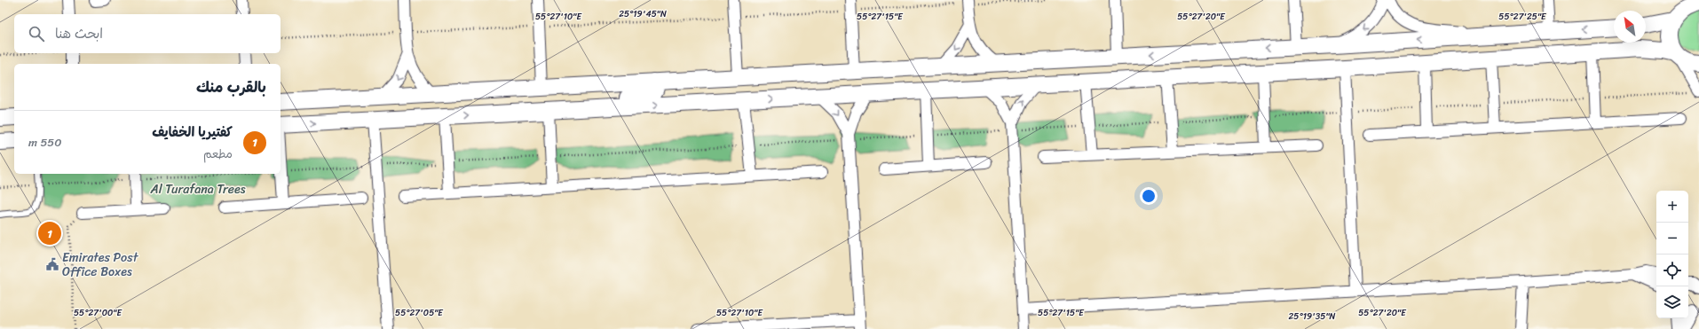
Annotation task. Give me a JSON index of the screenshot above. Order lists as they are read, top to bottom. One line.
{"parks":["Al Turafana Trees"],"places":{"public building":["Emirates Post Office Boxes"]},"north":"top left","page":{"search":"ابحث هنا","heading":"بالقرب منك","list":[{"mark":"1","name":"كفتيريا الخفايف","note":"مطعم","value":"550 m"}],"map_buttons":["+","−"],"pins":"1"},"coordinates":["25°19'45\"N","55°27'10\"E","55°27'15\"E","55°27'25\"E","55°27'20\"E","55°27'00\"E","55°27'05\"E","25°19'35\"N"]}
